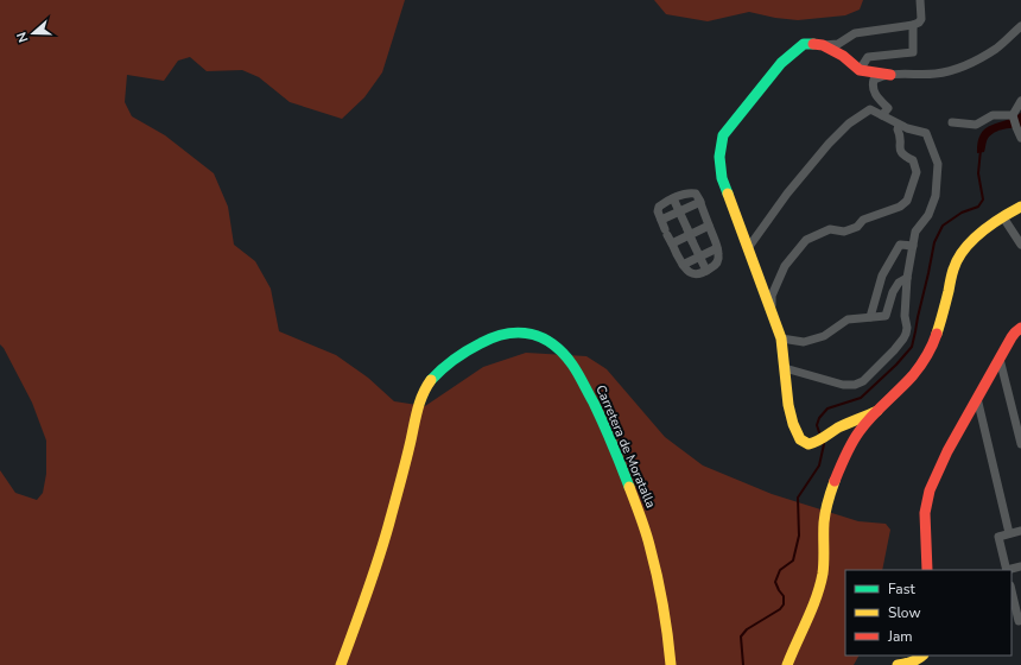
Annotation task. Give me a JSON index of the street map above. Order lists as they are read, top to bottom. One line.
{"streets":{"main road":["Carretera de Moratalla"]},"legend":["Fast","Slow","Jam"],"north":"left"}
